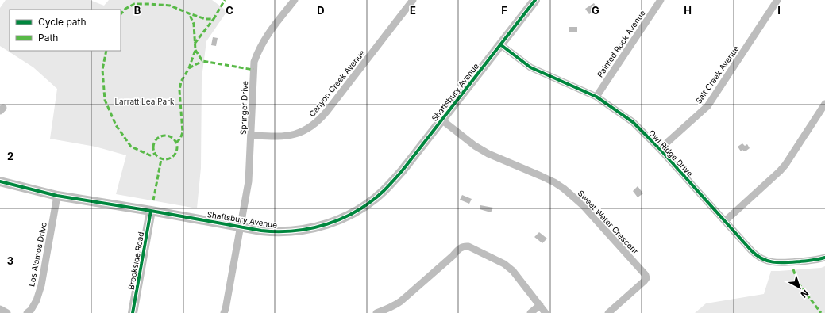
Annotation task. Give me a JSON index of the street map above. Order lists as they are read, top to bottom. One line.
{"streets":{"street":["Painted Rock Avenue","Salt Creek Avenue","Canyon Creek Avenue","Shaftsbury Avenue","Springer Drive","Owl Ridge Drive","Sweet Water Crescent","Los Alamos Drive","Brookside Road"]},"crossings":[["Painted Rock Avenue","Owl Ridge Drive"],["Salt Creek Avenue","Owl Ridge Drive"],["Canyon Creek Avenue","Springer Drive"],["Shaftsbury Avenue","Springer Drive"],["Shaftsbury Avenue","Owl Ridge Drive"],["Shaftsbury Avenue","Sweet Water Crescent"],["Shaftsbury Avenue","Los Alamos Drive"],["Shaftsbury Avenue","Brookside Road"]],"parks":["Larratt Lea Park"],"legend":["Cycle path","Path"],"north":"bottom right","grid":{"columns":["B","C","D","E","F","G","H","I"],"rows":["2","3"]}}
